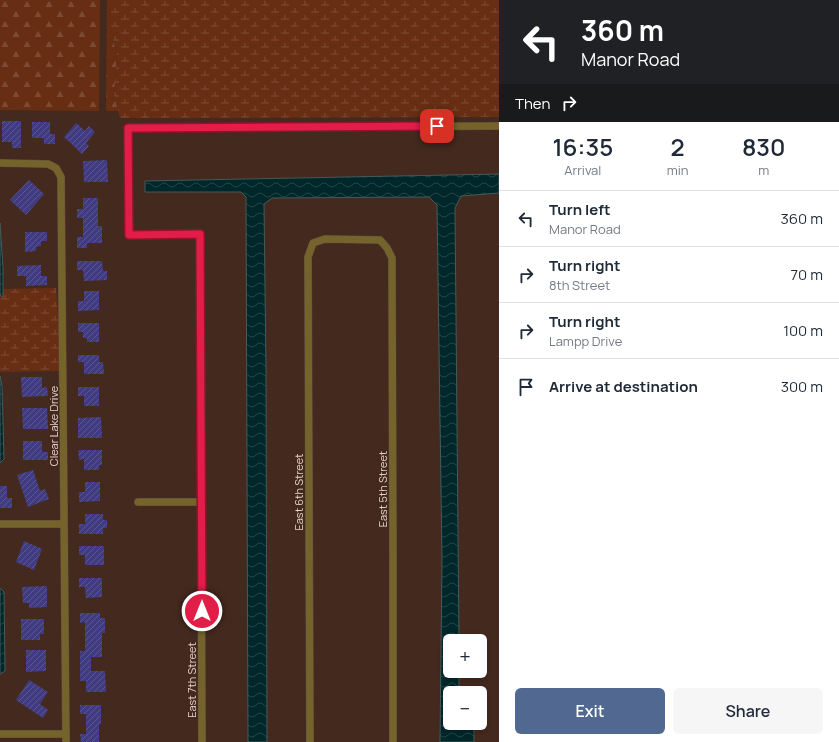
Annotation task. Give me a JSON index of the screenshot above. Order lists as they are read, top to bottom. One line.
{"streets":{"street":["Clear Lake Drive","East 5th Street","East 6th Street","East 7th Street"]},"crossings":[["East 5th Street","East 6th Street"]],"page":{"turn":["360 m","Manor Road"],"then":"Then","eta":["16:35","Arrival","2","min","830","m"],"list":[{"name":"Turn left","note":"Manor Road","value":"360 m"},{"name":"Turn right","note":"8th Street","value":"70 m"},{"name":"Turn right","note":"Lampp Drive","value":"100 m"},{"name":"Arrive at destination","value":"300 m"}],"map_buttons":["+","−"],"buttons":["Exit","Share"]}}
